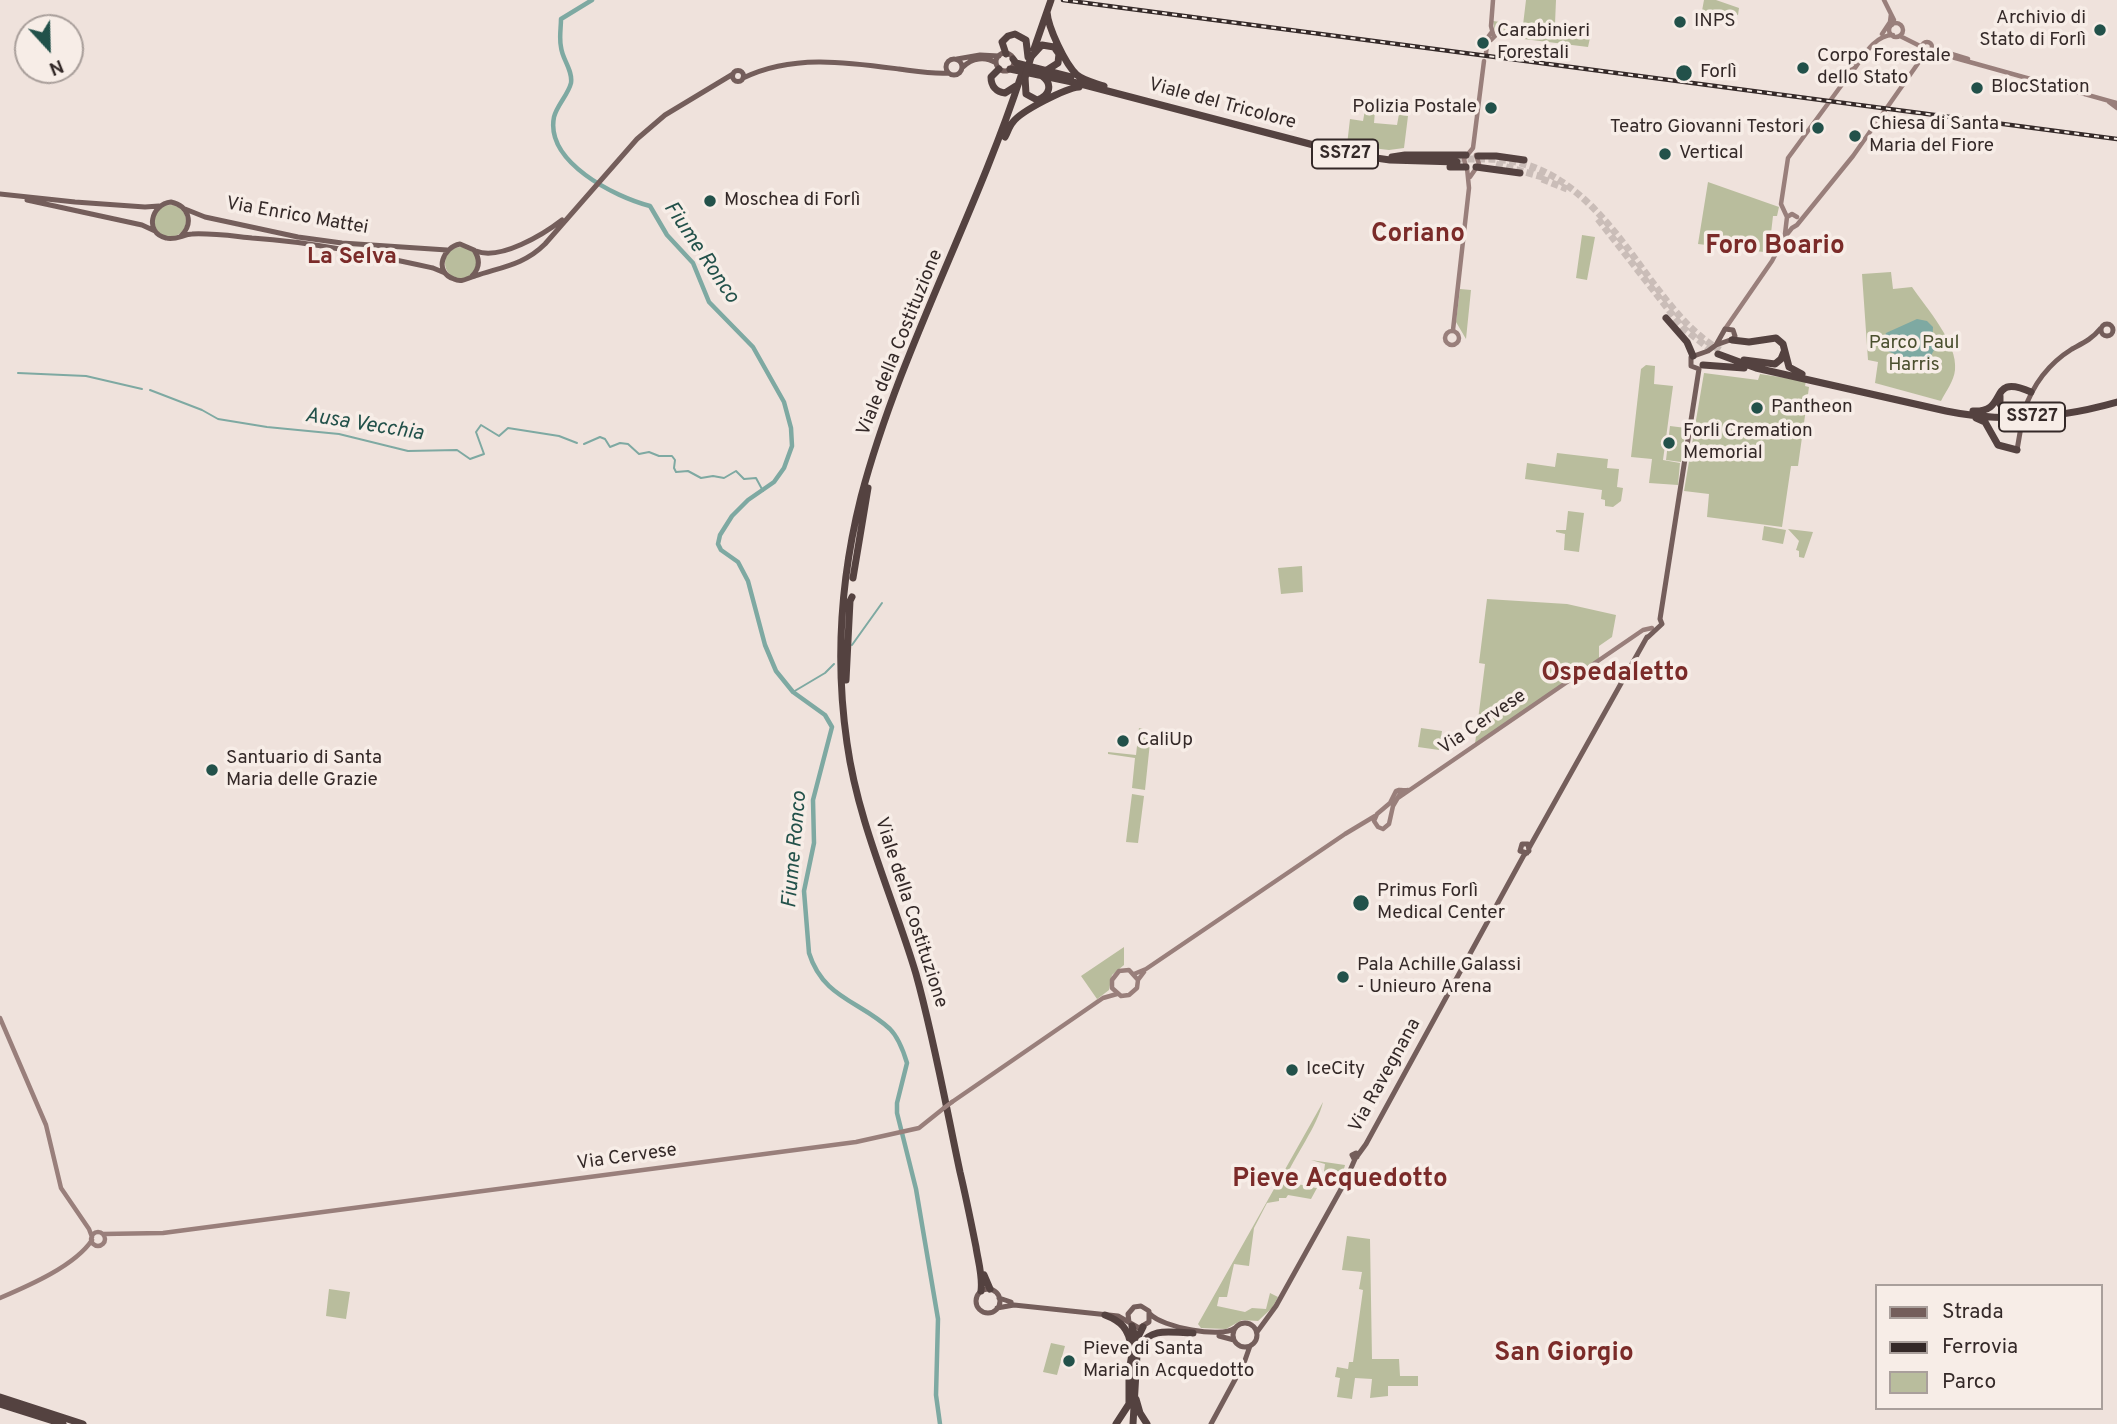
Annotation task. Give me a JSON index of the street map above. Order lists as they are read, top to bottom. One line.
{"streets":{"highway":["Viale del Tricolore","SS727","Viale della Costituzione"],"main road":["Via Enrico Mattei","Via Cervese","Via Ravegnana"]},"crossings":[["SS727","Via Ravegnana"],["Via Cervese","Via Ravegnana"]],"districts":["Coriano","Foro Boario","La Selva","Ospedaletto","Pieve Acquedotto","San Giorgio"],"water":["Fiume Ronco","Ausa Vecchia"],"parks":["Parco Paul Harris"],"places":["INPS","Archivio di Stato di Forlì","Carabinieri Forestali","Corpo Forestale dello Stato","Forlì","BlocStation","Polizia Postale","Teatro Giovanni Testori","Chiesa di Santa Maria del Fiore","Vertical","Moschea di Forlì","Pantheon","Forli Cremation Memorial","CaliUp","Santuario di Santa Maria delle Grazie","Primus Forlì Medical Center","Pala Achille Galassi - Unieuro Arena","IceCity","Pieve di Santa Maria in Acquedotto"],"legend":["Strada","Ferrovia","Parco"],"north":"bottom"}
